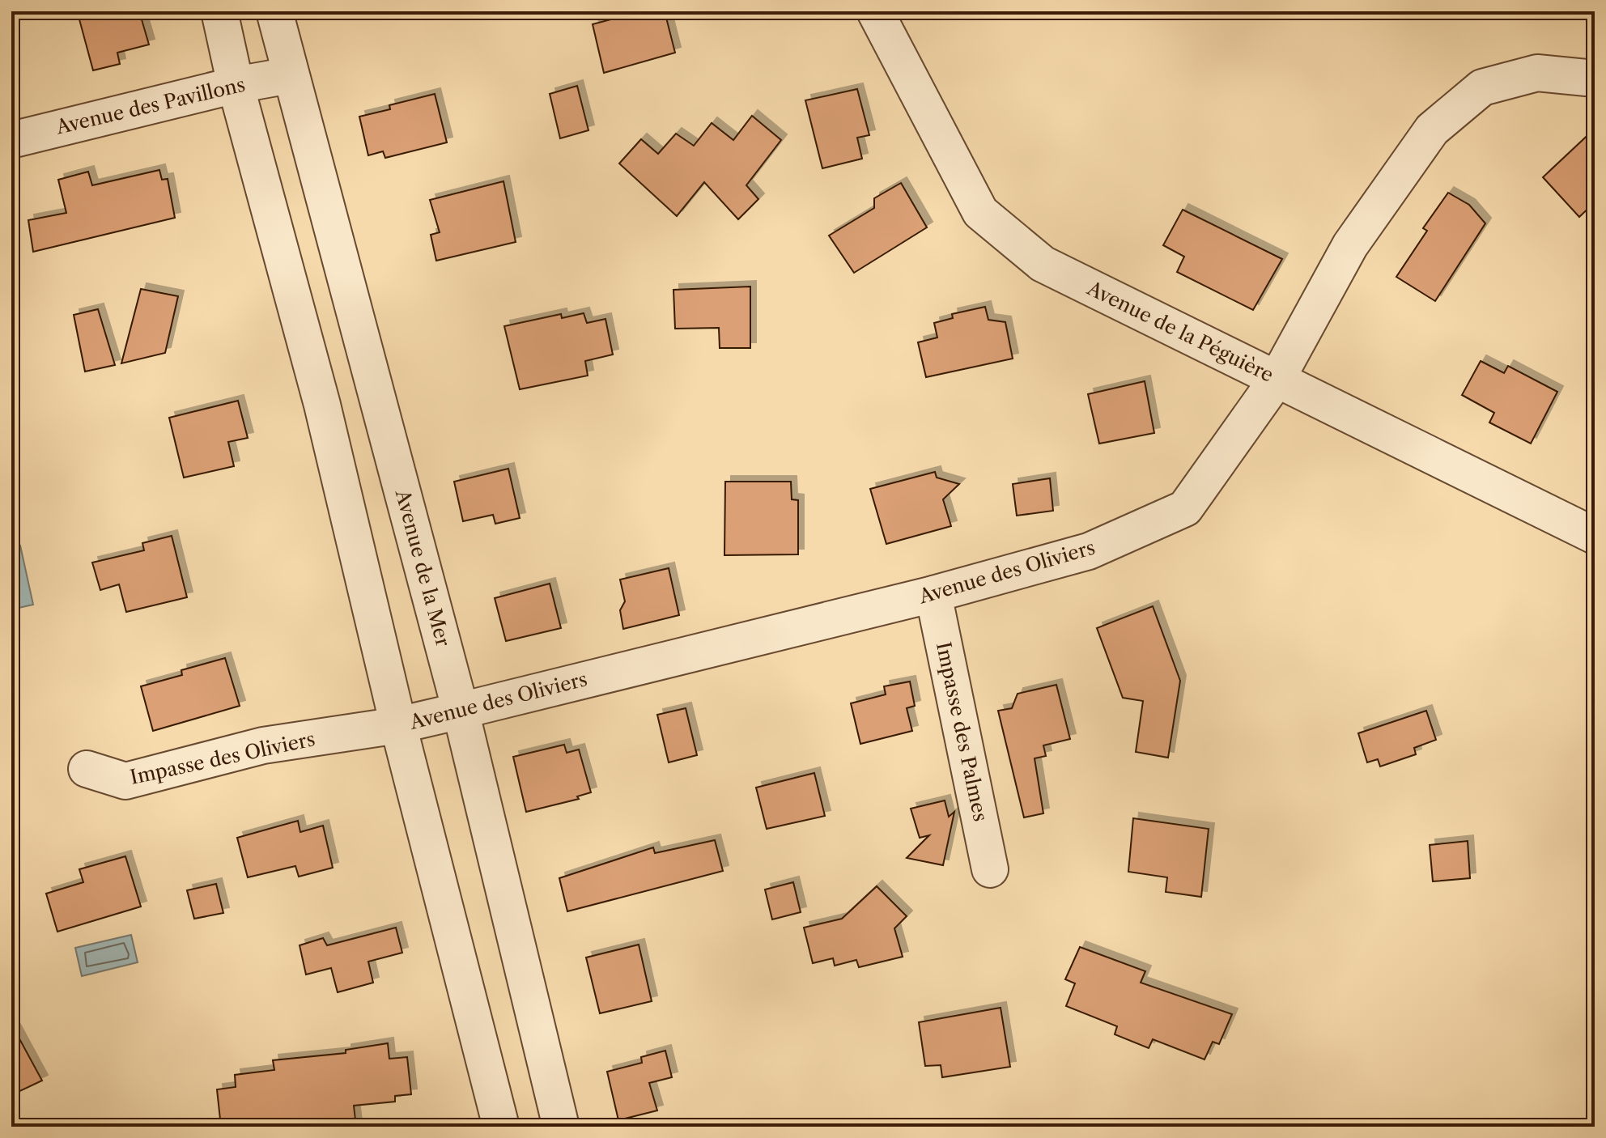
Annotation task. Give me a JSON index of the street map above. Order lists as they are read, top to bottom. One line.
{"streets":{"street":["Avenue des Pavillons","Avenue de la Péguière","Avenue de la Mer","Avenue des Oliviers","Impasse des Palmes","Impasse des Oliviers"]},"crossings":[["Avenue des Pavillons","Avenue de la Mer"],["Avenue de la Péguière","Avenue des Oliviers"],["Avenue de la Mer","Avenue des Oliviers"],["Avenue des Oliviers","Impasse des Palmes"],["Avenue des Oliviers","Impasse des Oliviers"]]}
